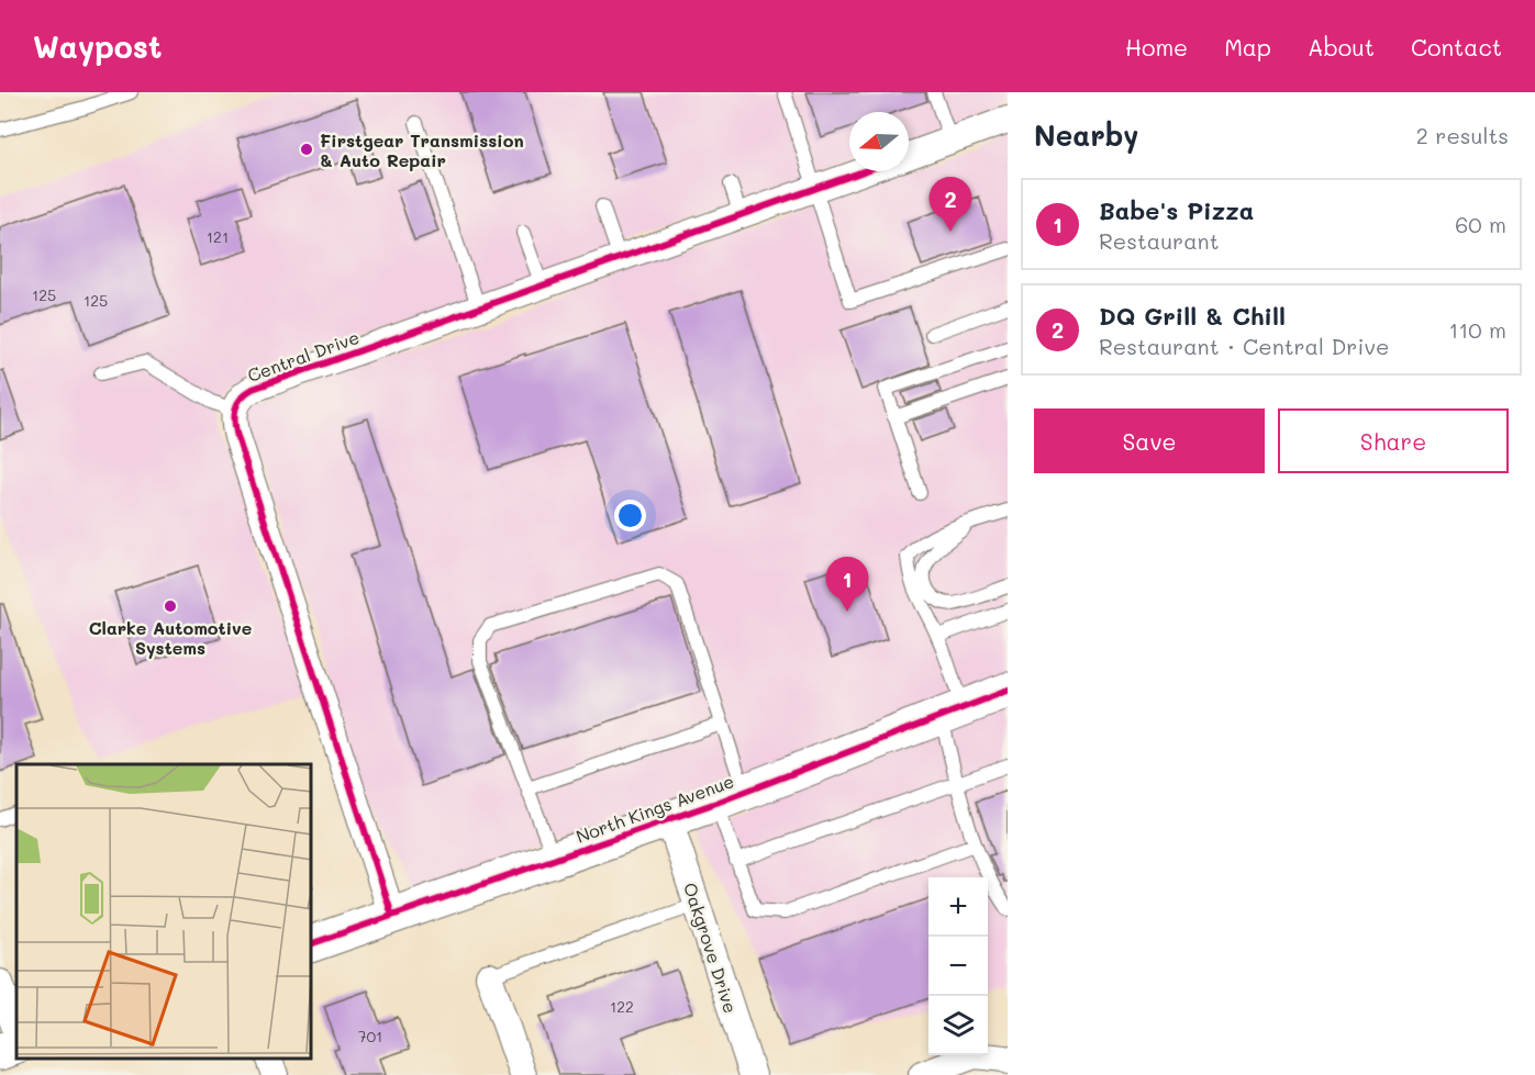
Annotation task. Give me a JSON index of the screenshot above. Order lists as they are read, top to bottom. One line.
{"streets":{"street":["Central Drive","North Kings Avenue","Oakgrove Drive"]},"crossings":[["North Kings Avenue","Oakgrove Drive"]],"places":["Firstgear Transmission & Auto Repair","Clarke Automotive Systems"],"house_numbers":["121","125","125","122","701"],"north":"left","page":{"header":"Waypost","nav":["Home","Map","About","Contact"],"heading":["Nearby","2 results"],"pins":["2","1"],"list":[{"mark":"1","name":"Babe's Pizza","note":"Restaurant","value":"60 m"},{"mark":"2","name":"DQ Grill & Chill","note":"Restaurant · Central Drive","value":"110 m"}],"buttons":["Save","Share"],"map_buttons":["+","−"]}}
